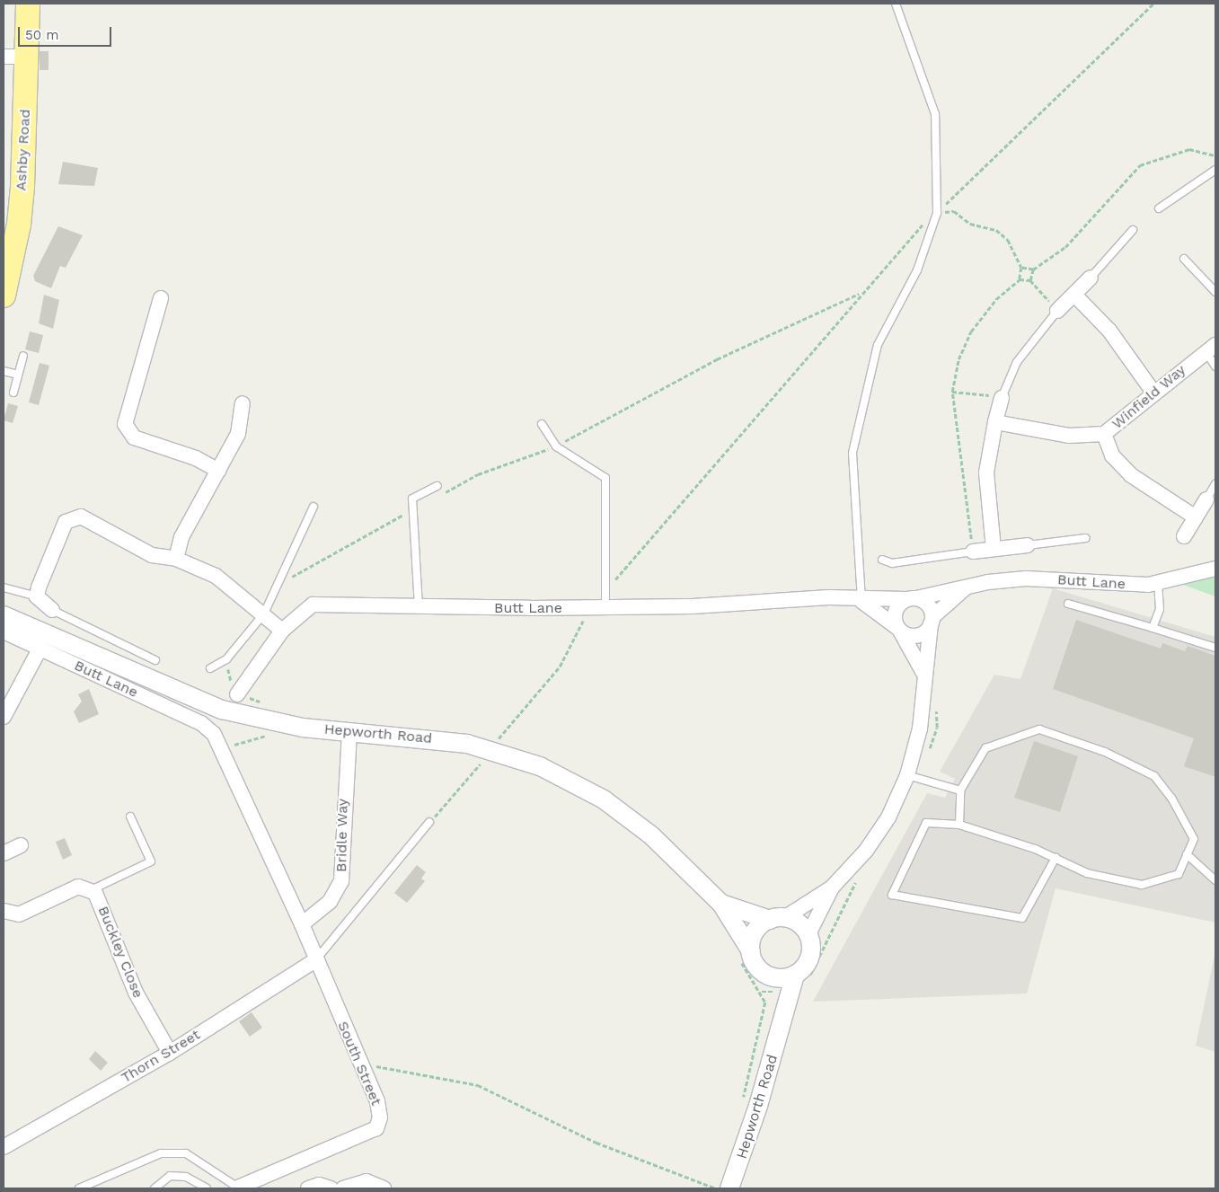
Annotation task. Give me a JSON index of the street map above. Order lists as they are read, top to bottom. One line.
{"streets":{"highway":["Ashby Road"],"street":["Winfield Way","Butt Lane","Hepworth Road","Bridle Way","Buckley Close","Thorn Street","South Street"]},"crossings":[["Butt Lane","South Street"],["Hepworth Road","Bridle Way"],["Bridle Way","South Street"],["Buckley Close","Thorn Street"],["Thorn Street","South Street"]],"scale_bar":"50 m"}
